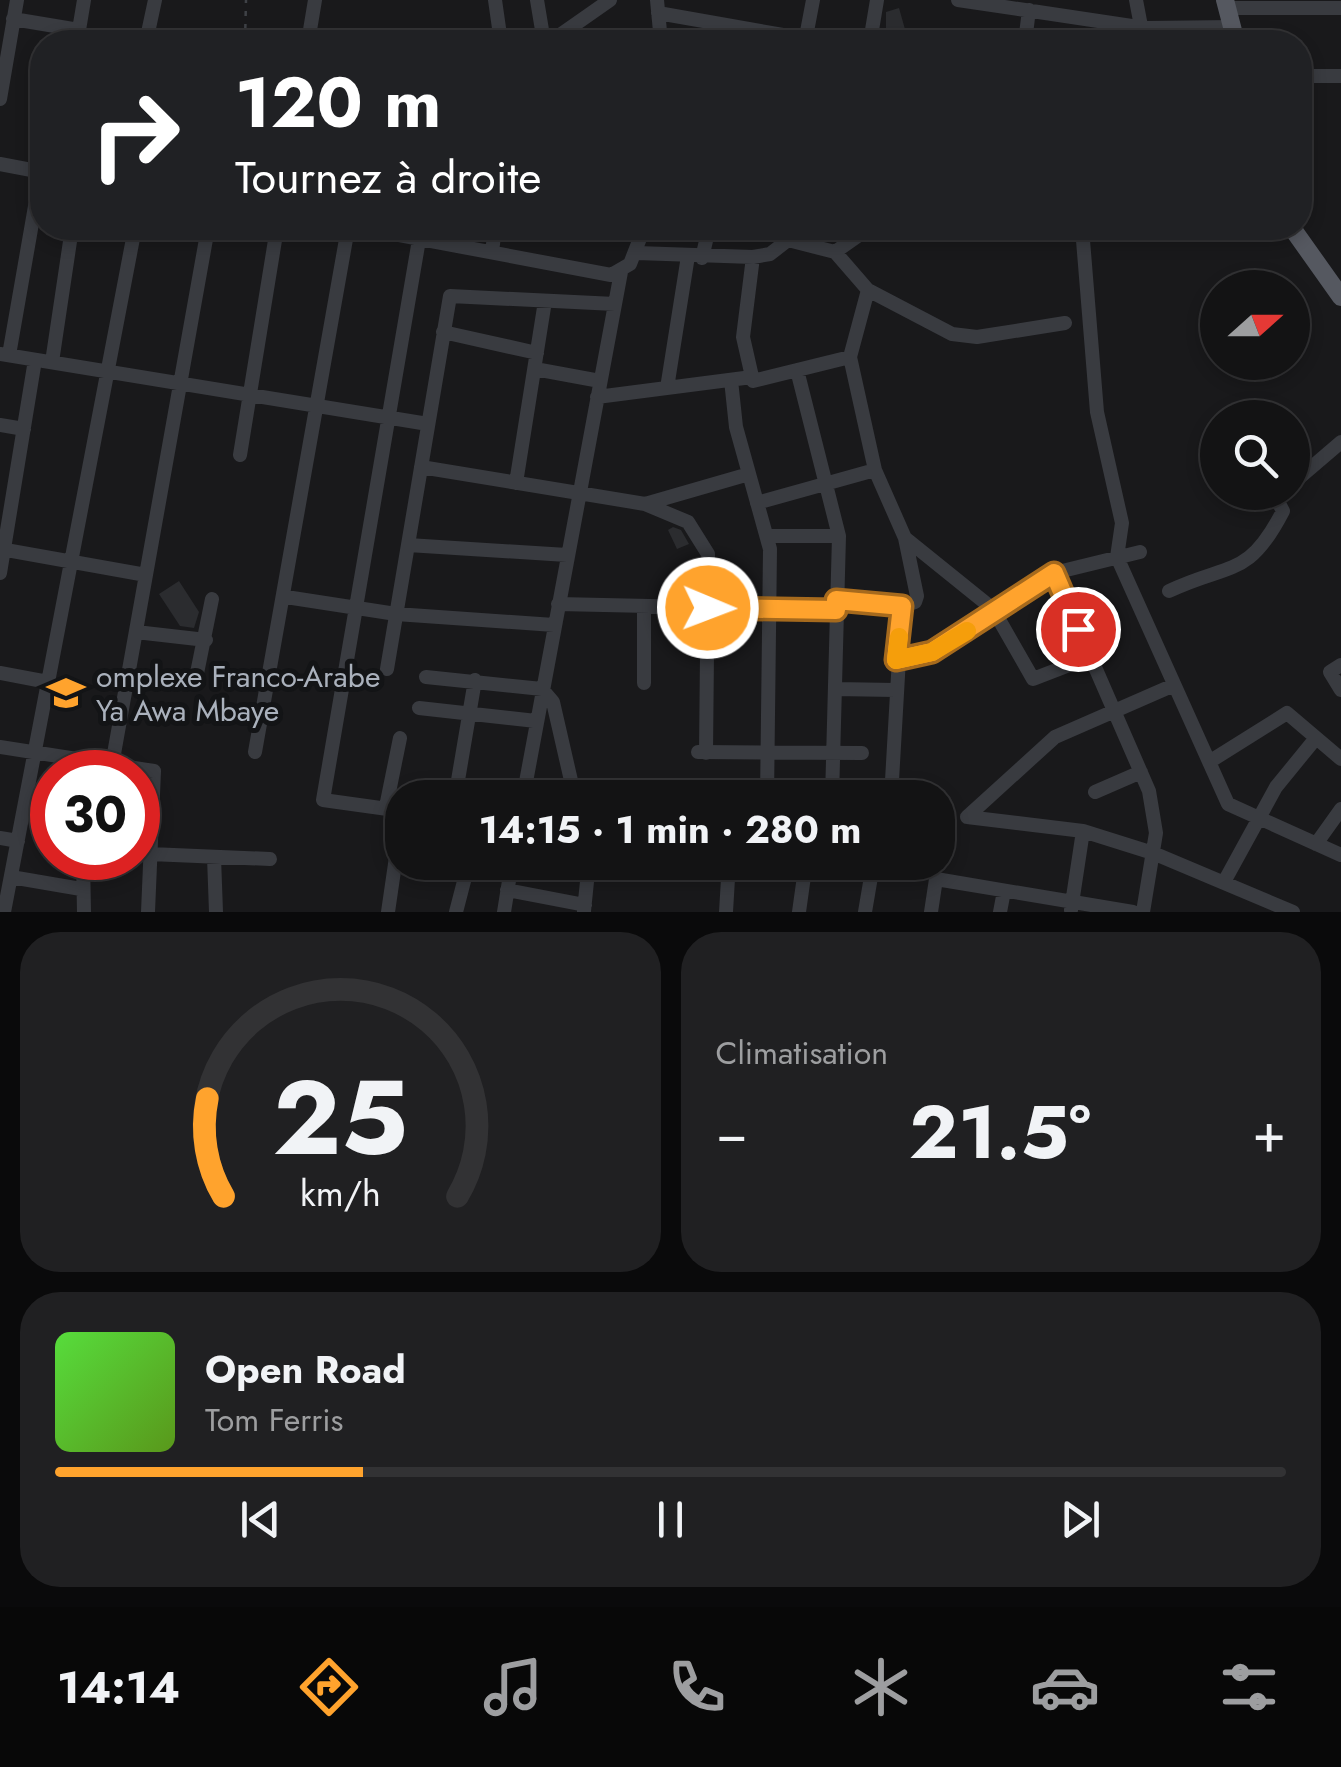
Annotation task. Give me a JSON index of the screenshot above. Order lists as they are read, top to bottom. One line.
{"places":{"school or university":["omplexe Franco-Arabe Ya Awa Mbaye"]},"north":"right","page":{"turn":["120 m","Tournez à droite"],"limit":"30","trip":"14:15 · 1 min · 280 m","tile":"Climatisation","heat":["−","21.5°","+"],"song":["Open Road","Tom Ferris"],"tabs":"14:14","gauge":["25","km/h"]}}
